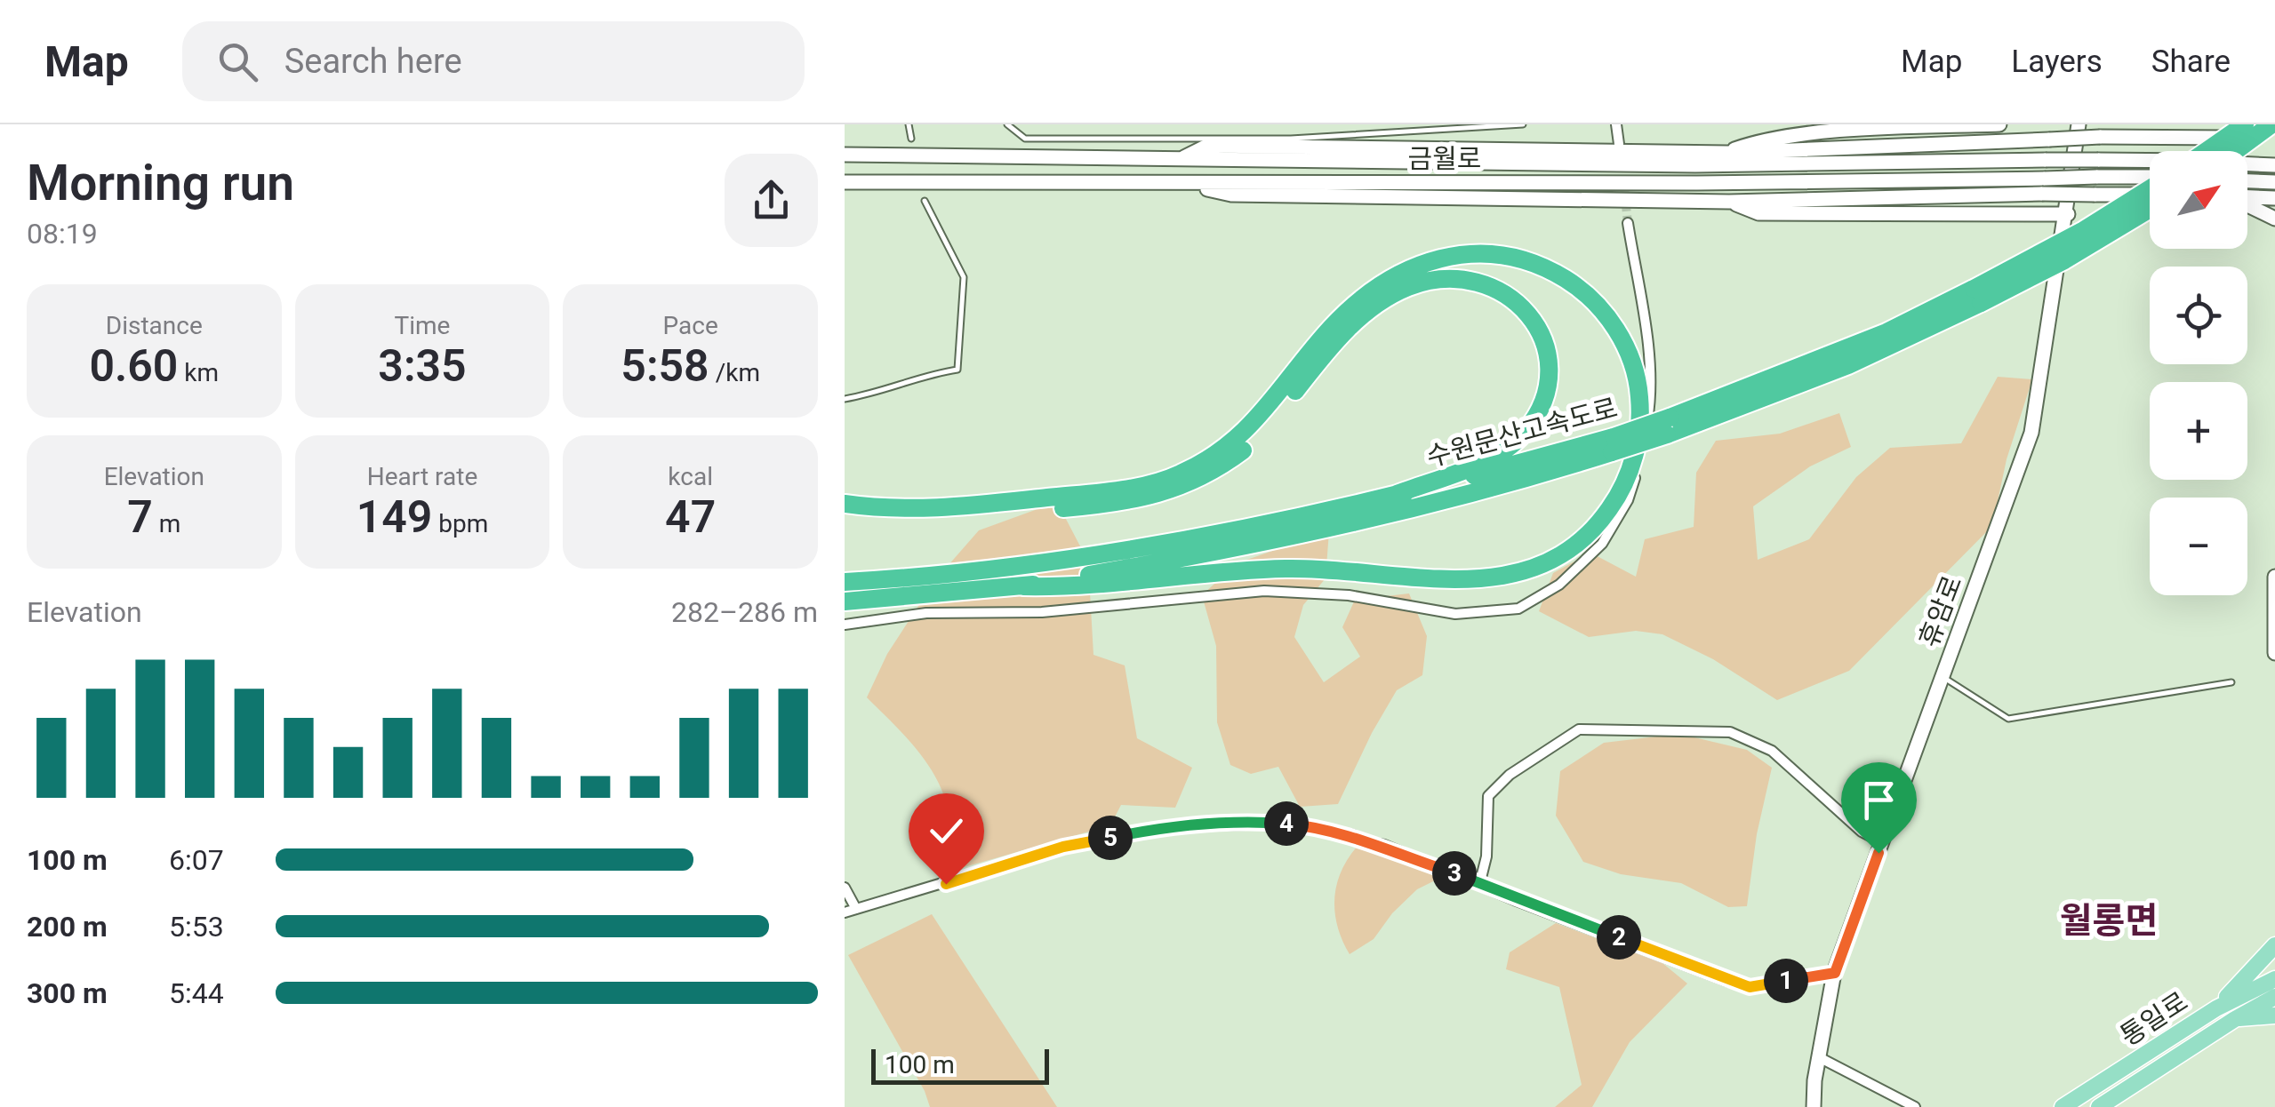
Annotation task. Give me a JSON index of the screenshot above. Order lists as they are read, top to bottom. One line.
{"streets":{"highway":["수원문산고속도로"],"main road":["금월로","휴암로","통일로"]},"districts":["월롱면"],"scale_bar":"100 m","north":"top right","page":{"header":"Map","search":"Search here","nav":["Map","Layers","Share"],"heading":["Morning run","08:19"],"map_buttons":["+","−"],"stats":[["Distance","0.60 km"],["Time","3:35"],["Pace","5:58 /km"],["Elevation","7 m"],["Heart rate","149 bpm"],["kcal","47"]],"chart":["Elevation","282–286 m"],"pins":["4","5","3","2","1"],"list":[{"name":"100 m","note":"6:07"},{"name":"200 m","note":"5:53"},{"name":"300 m","note":"5:44"}],"scale":"100 m"}}
